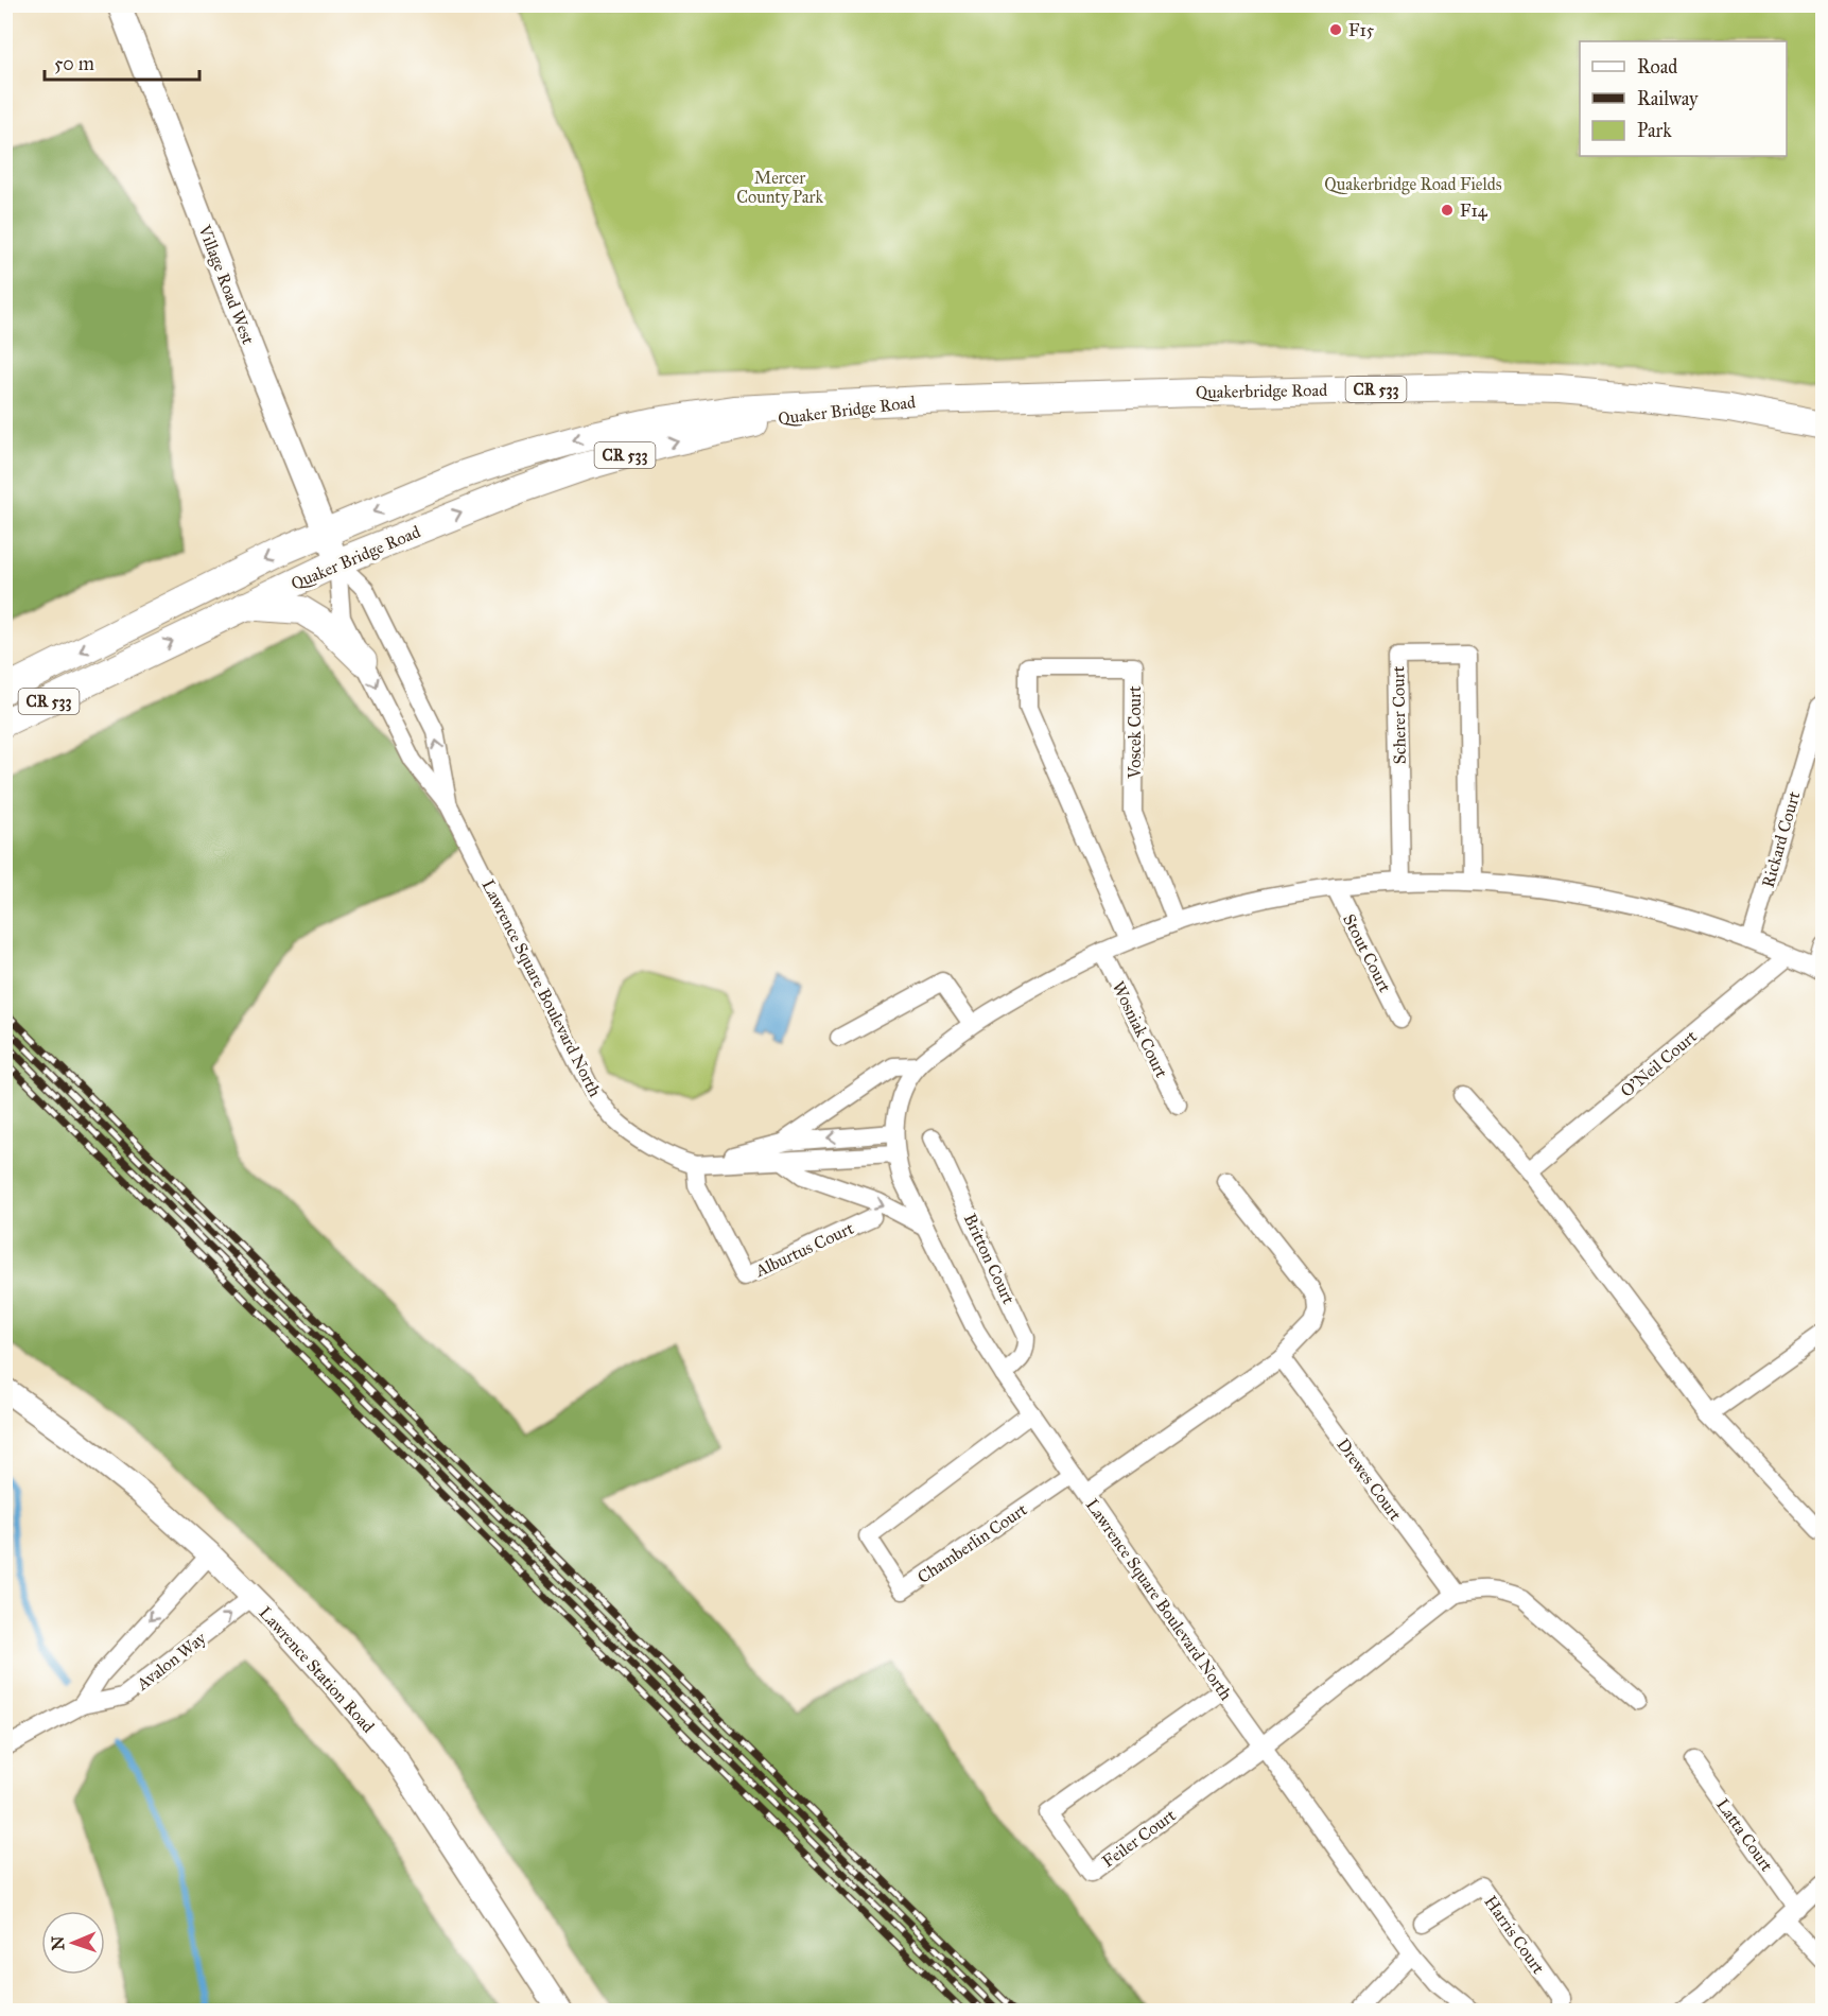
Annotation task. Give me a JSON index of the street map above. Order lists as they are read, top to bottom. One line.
{"streets":{"main road":["Village Road West","CR 533","Quakerbridge Road","Quaker Bridge Road","Lawrence Station Road"],"street":["Scherer Court","Voscek Court","Rickard Court","Stout Court","Lawrence Square Boulevard North","Wosniak Court","O'Neil Court","Alburtus Court","Britton Court","Drewes Court","Chamberlin Court","Avalon Way","Latta Court","Feiler Court","Harris Court"]},"crossings":[["Village Road West","Quaker Bridge Road"],["Village Road West","Lawrence Square Boulevard North"],["Quakerbridge Road","Quaker Bridge Road"],["Quaker Bridge Road","Lawrence Square Boulevard North"],["Scherer Court","Lawrence Square Boulevard North"],["Voscek Court","Lawrence Square Boulevard North"],["Rickard Court","Lawrence Square Boulevard North"],["Stout Court","Lawrence Square Boulevard North"],["Lawrence Square Boulevard North","Wosniak Court"],["Lawrence Square Boulevard North","O'Neil Court"],["Lawrence Square Boulevard North","Alburtus Court"],["Lawrence Square Boulevard North","Britton Court"],["Lawrence Square Boulevard North","Chamberlin Court"],["Lawrence Square Boulevard North","Feiler Court"],["Avalon Way","Lawrence Station Road"]],"parks":["Mercer County Park","Quakerbridge Road Fields"],"places":["F15","F14"],"legend":["Road","Railway","Park"],"scale_bar":"50 m","north":"left"}
